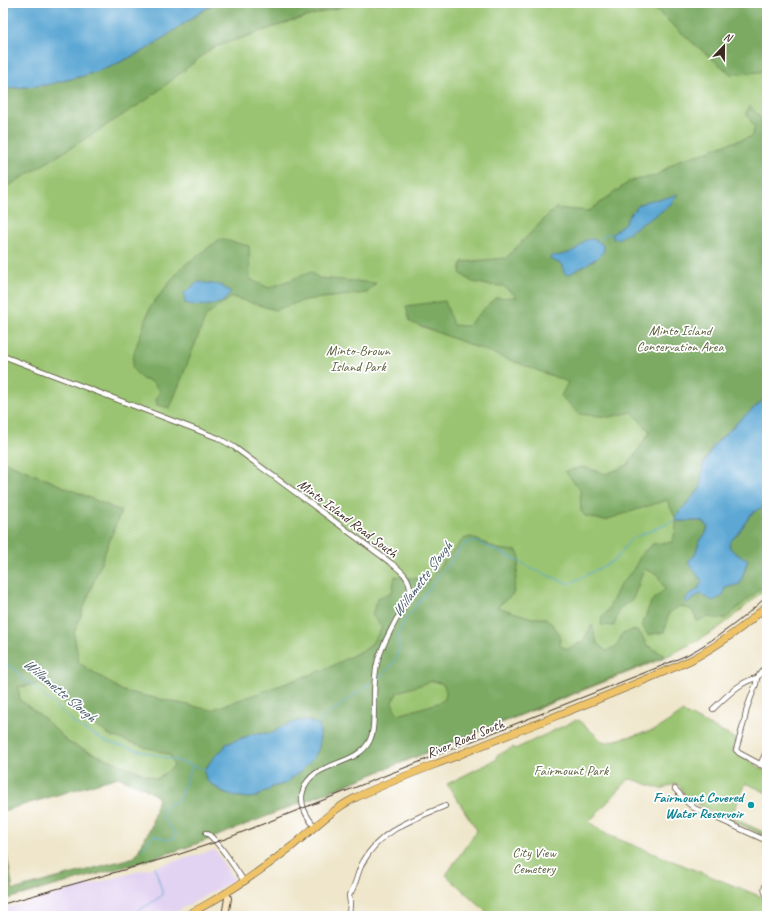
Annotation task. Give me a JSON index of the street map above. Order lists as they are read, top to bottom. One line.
{"streets":{"main road":["River Road South"],"street":["Minto Island Road South"]},"crossings":[["Minto Island Road South","River Road South"]],"water":["Willamette Slough"],"parks":["Minto Island Conservation Area","Minto-Brown Island Park","Fairmount Park","City View Cemetery"],"places":["Fairmount Covered Water Reservoir"],"north":"top"}
